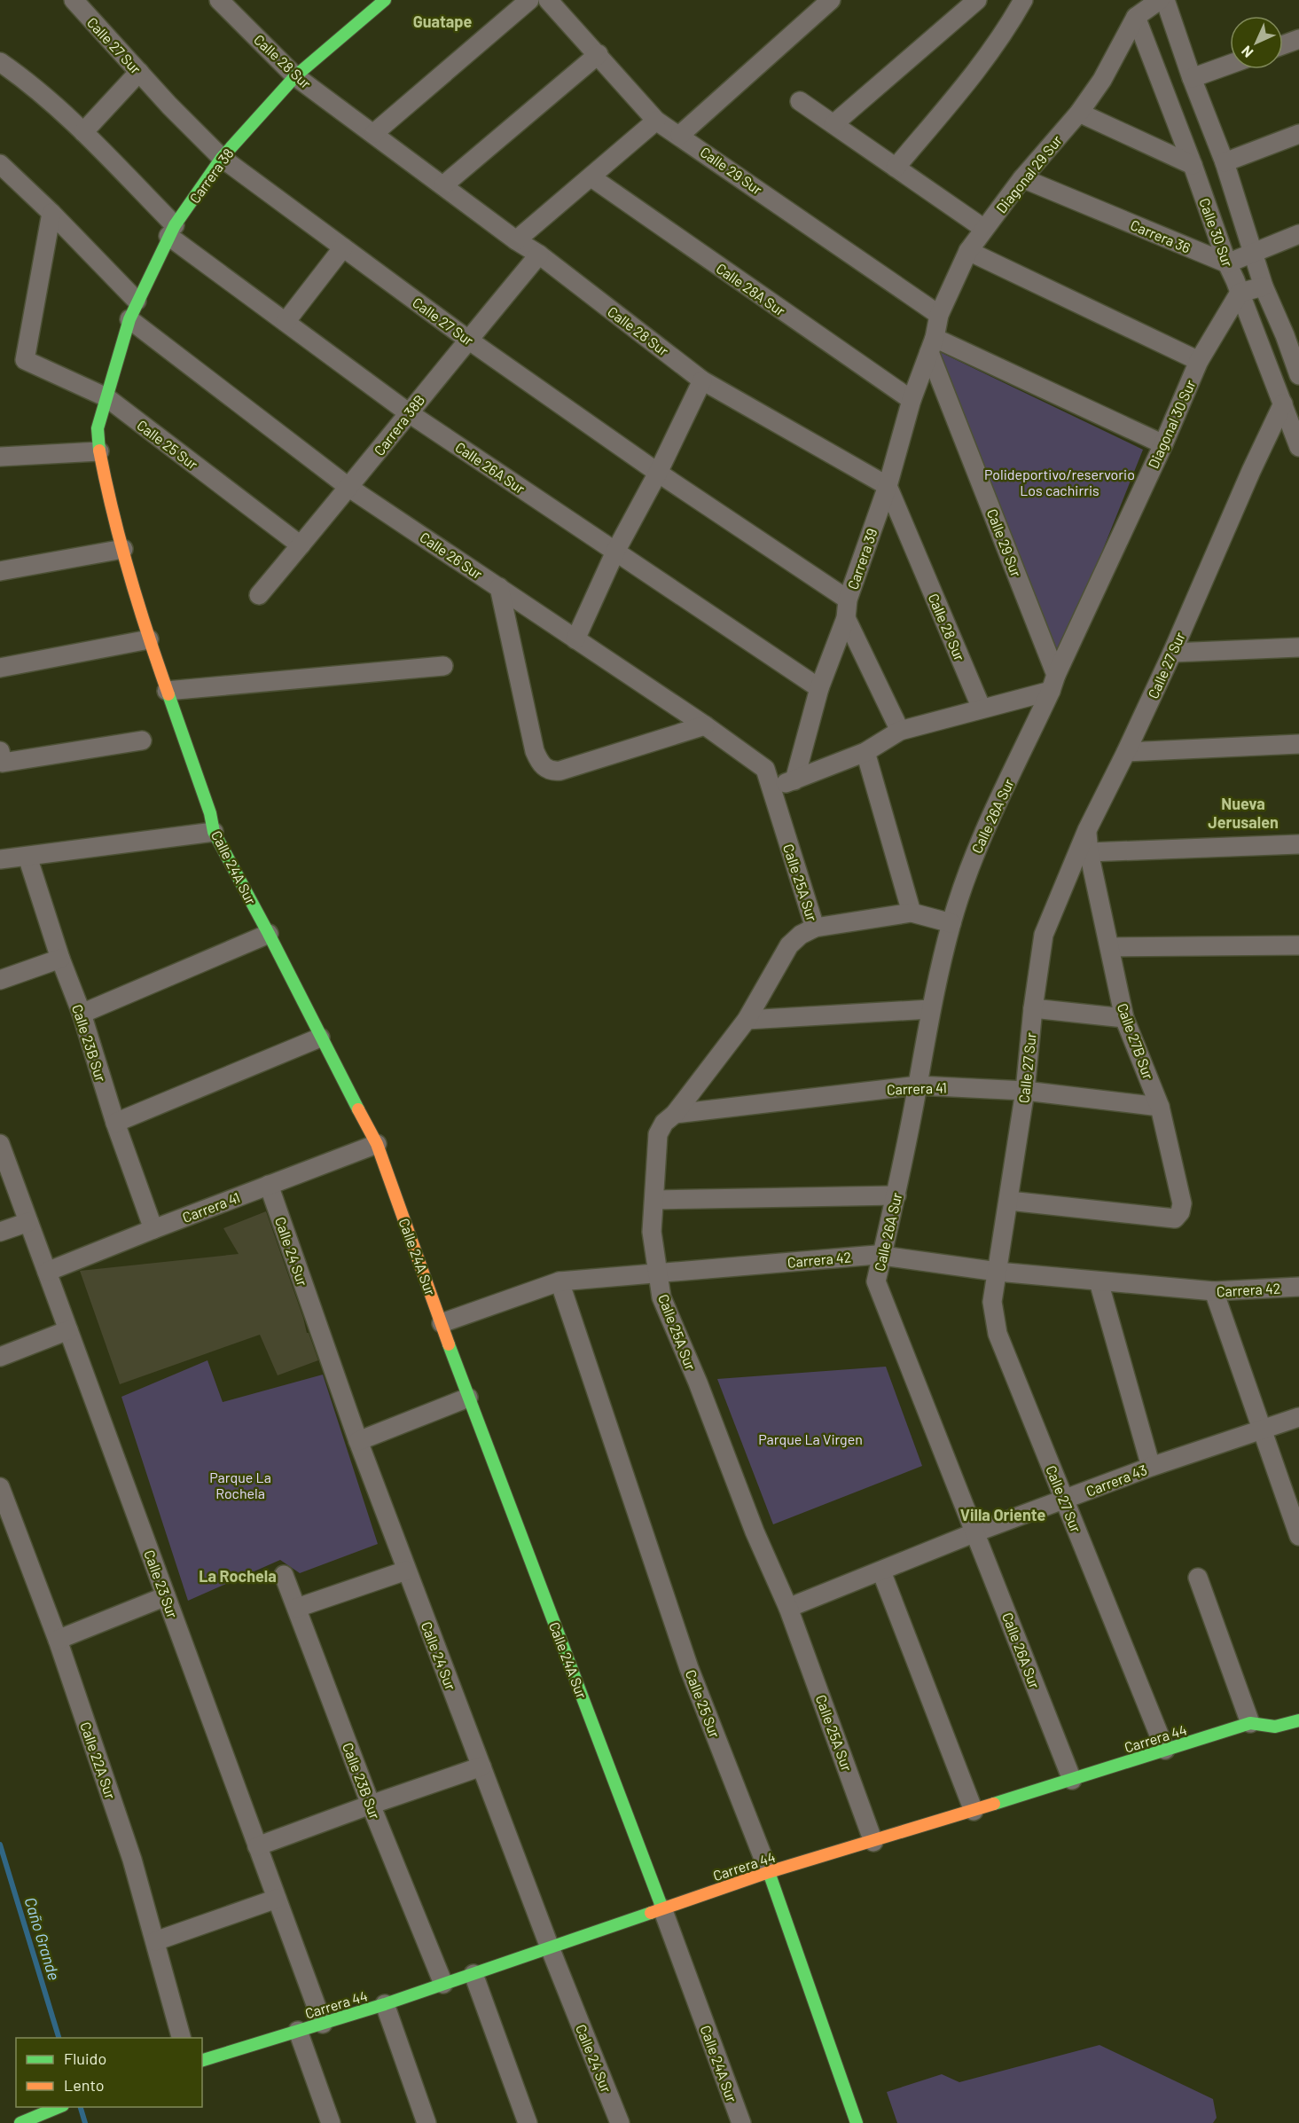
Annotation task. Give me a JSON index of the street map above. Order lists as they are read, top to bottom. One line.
{"streets":{"street":["Calle 27 Sur","Calle 28 Sur","Calle 29 Sur","Diagonal 29 Sur","Carrera 38","Calle 30 Sur","Carrera 36","Calle 28A Sur","Diagonal 30 Sur","Carrera 38B","Calle 25 Sur","Calle 26A Sur","Calle 26 Sur","Carrera 39","Calle 24A Sur","Calle 25A Sur","Calle 27B Sur","Calle 23B Sur","Carrera 41","Calle 24 Sur","Carrera 42","Carrera 43","Calle 23 Sur","Carrera 44","Calle 22A Sur"]},"crossings":[["Calle 27 Sur","Carrera 38"],["Calle 27 Sur","Calle 30 Sur"],["Calle 27 Sur","Carrera 38B"],["Calle 27 Sur","Carrera 39"],["Calle 27 Sur","Calle 27B Sur"],["Calle 27 Sur","Carrera 41"],["Calle 27 Sur","Carrera 42"],["Calle 27 Sur","Carrera 43"],["Calle 27 Sur","Carrera 44"],["Calle 28 Sur","Carrera 38"],["Calle 28 Sur","Carrera 38B"],["Calle 28 Sur","Carrera 39"],["Calle 29 Sur","Diagonal 29 Sur"],["Calle 29 Sur","Diagonal 30 Sur"],["Calle 29 Sur","Calle 26A Sur"],["Calle 29 Sur","Carrera 39"],["Diagonal 29 Sur","Calle 30 Sur"],["Diagonal 29 Sur","Carrera 36"],["Diagonal 29 Sur","Carrera 39"],["Carrera 38","Calle 25 Sur"],["Carrera 38","Calle 26A Sur"],["Carrera 38","Calle 26 Sur"],["Carrera 38","Calle 24A Sur"],["Calle 30 Sur","Carrera 36"],["Calle 30 Sur","Diagonal 30 Sur"],["Calle 28A Sur","Carrera 39"],["Diagonal 30 Sur","Calle 26A Sur"],["Carrera 38B","Calle 25 Sur"],["Carrera 38B","Calle 26A Sur"],["Carrera 38B","Calle 26 Sur"],["Calle 25 Sur","Calle 24A Sur"],["Calle 25 Sur","Carrera 42"],["Calle 25 Sur","Carrera 44"],["Calle 26A Sur","Carrera 39"],["Calle 26A Sur","Carrera 41"],["Calle 26A Sur","Carrera 42"],["Calle 26A Sur","Carrera 43"],["Calle 26A Sur","Carrera 44"],["Calle 26 Sur","Calle 25A Sur"],["Calle 24A Sur","Carrera 41"],["Calle 24A Sur","Carrera 42"],["Calle 24A Sur","Carrera 44"],["Calle 25A Sur","Carrera 41"],["Calle 25A Sur","Carrera 42"],["Calle 25A Sur","Carrera 43"],["Calle 25A Sur","Carrera 44"],["Calle 27B Sur","Carrera 41"],["Calle 23B Sur","Carrera 41"],["Calle 23B Sur","Carrera 44"],["Carrera 41","Calle 24 Sur"],["Carrera 41","Calle 23 Sur"],["Calle 24 Sur","Carrera 44"],["Calle 23 Sur","Carrera 44"]],"districts":["Guatape","Nueva Jerusalen","Villa Oriente","La Rochela"],"water":["Caño Grande"],"parks":["Polideportivo/reservorio Los cachirris","Parque La Virgen","Parque La Rochela"],"legend":["Fluido","Lento"],"north":"bottom left"}
